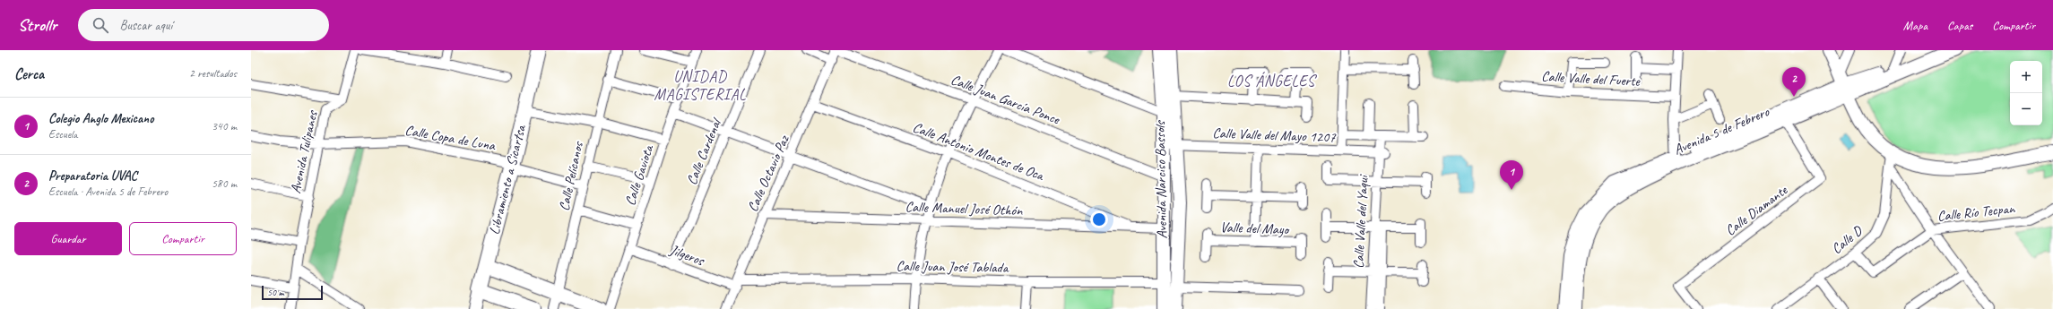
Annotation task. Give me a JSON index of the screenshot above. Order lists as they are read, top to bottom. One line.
{"streets":{"main road":["Libramiento a Sicartsa"],"street":["Calle Valle del Fuerte","Calle Juan García Ponce","Avenida 5 de Febrero","Calle Valle del Mayo 1207","Calle Copa de Luna","Calle Antonio Montes de Oca","Avenida Tulipanes","Calle Cardenal","Calle Octavio Paz","Calle Gaviota","Calle Pelícanos","Avenida Narciso Bassols","Calle Manuel José Othón","Calle Diamante","Calle Río Tecpan","Calle Valle del Yaqui","Valle del Mayo","Calle D","Jilgeros","Calle Juan José Tablada"]},"crossings":[["Calle Juan García Ponce","Calle Octavio Paz"],["Calle Juan García Ponce","Avenida Narciso Bassols"],["Avenida 5 de Febrero","Calle Diamante"],["Calle Valle del Mayo 1207","Avenida Narciso Bassols"],["Calle Valle del Mayo 1207","Calle Valle del Yaqui"],["Calle Copa de Luna","Avenida Tulipanes"],["Calle Copa de Luna","Calle Pelícanos"],["Calle Copa de Luna","Libramiento a Sicartsa"],["Calle Antonio Montes de Oca","Calle Octavio Paz"],["Calle Antonio Montes de Oca","Calle Manuel José Othón"],["Calle Cardenal","Jilgeros"],["Calle Octavio Paz","Calle Manuel José Othón"],["Calle Octavio Paz","Jilgeros"],["Calle Octavio Paz","Calle Juan José Tablada"],["Calle Gaviota","Jilgeros"],["Avenida Narciso Bassols","Calle Manuel José Othón"],["Avenida Narciso Bassols","Calle Juan José Tablada"],["Calle Río Tecpan","Calle D"],["Jilgeros","Calle Juan José Tablada"]],"districts":["UNIDAD MAGISTERIAL","LOS ÁNGELES"],"scale_bar":"50 m","page":{"header":"Strollr","search":"Buscar aquí","nav":["Mapa","Capas","Compartir"],"heading":["Cerca","2 resultados"],"map_buttons":["+","−"],"pins":["2","1"],"list":[{"mark":"1","name":"Colegio Anglo Mexicano","note":"Escuela","value":"340 m"},{"mark":"2","name":"Preparatoria UVAC","note":"Escuela · Avenida 5 de Febrero","value":"580 m"}],"buttons":["Guardar","Compartir"],"scale":"50 m"}}
